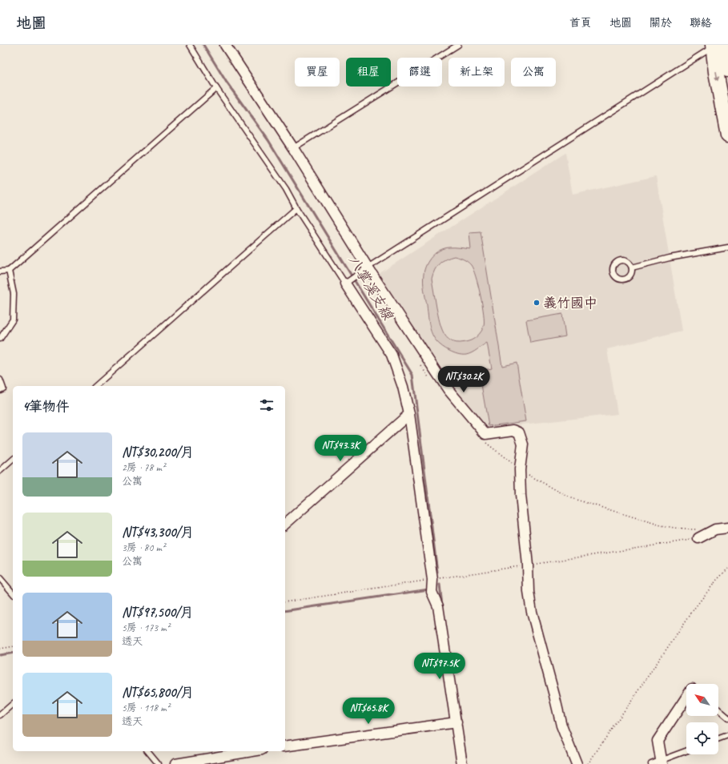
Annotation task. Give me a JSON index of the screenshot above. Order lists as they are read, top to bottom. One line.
{"water":["八掌溪支線"],"places":["義竹國中"],"north":"top left","page":{"header":"地圖","nav":["首頁","地圖","關於","聯絡"],"chip":["買屋","租屋","篩選","新上架","公寓"],"price":["NT$30.2K","NT$43.3K","NT$97.5K","NT$65.8K"],"heading":"4筆物件","list":[{"name":"NT$30,200/月","note":"2房 · 78 m² · 公寓"},{"name":"NT$43,300/月","note":"3房 · 80 m² · 公寓"},{"name":"NT$97,500/月","note":"5房 · 173 m² · 透天"},{"name":"NT$65,800/月","note":"5房 · 118 m² · 透天"}]}}
